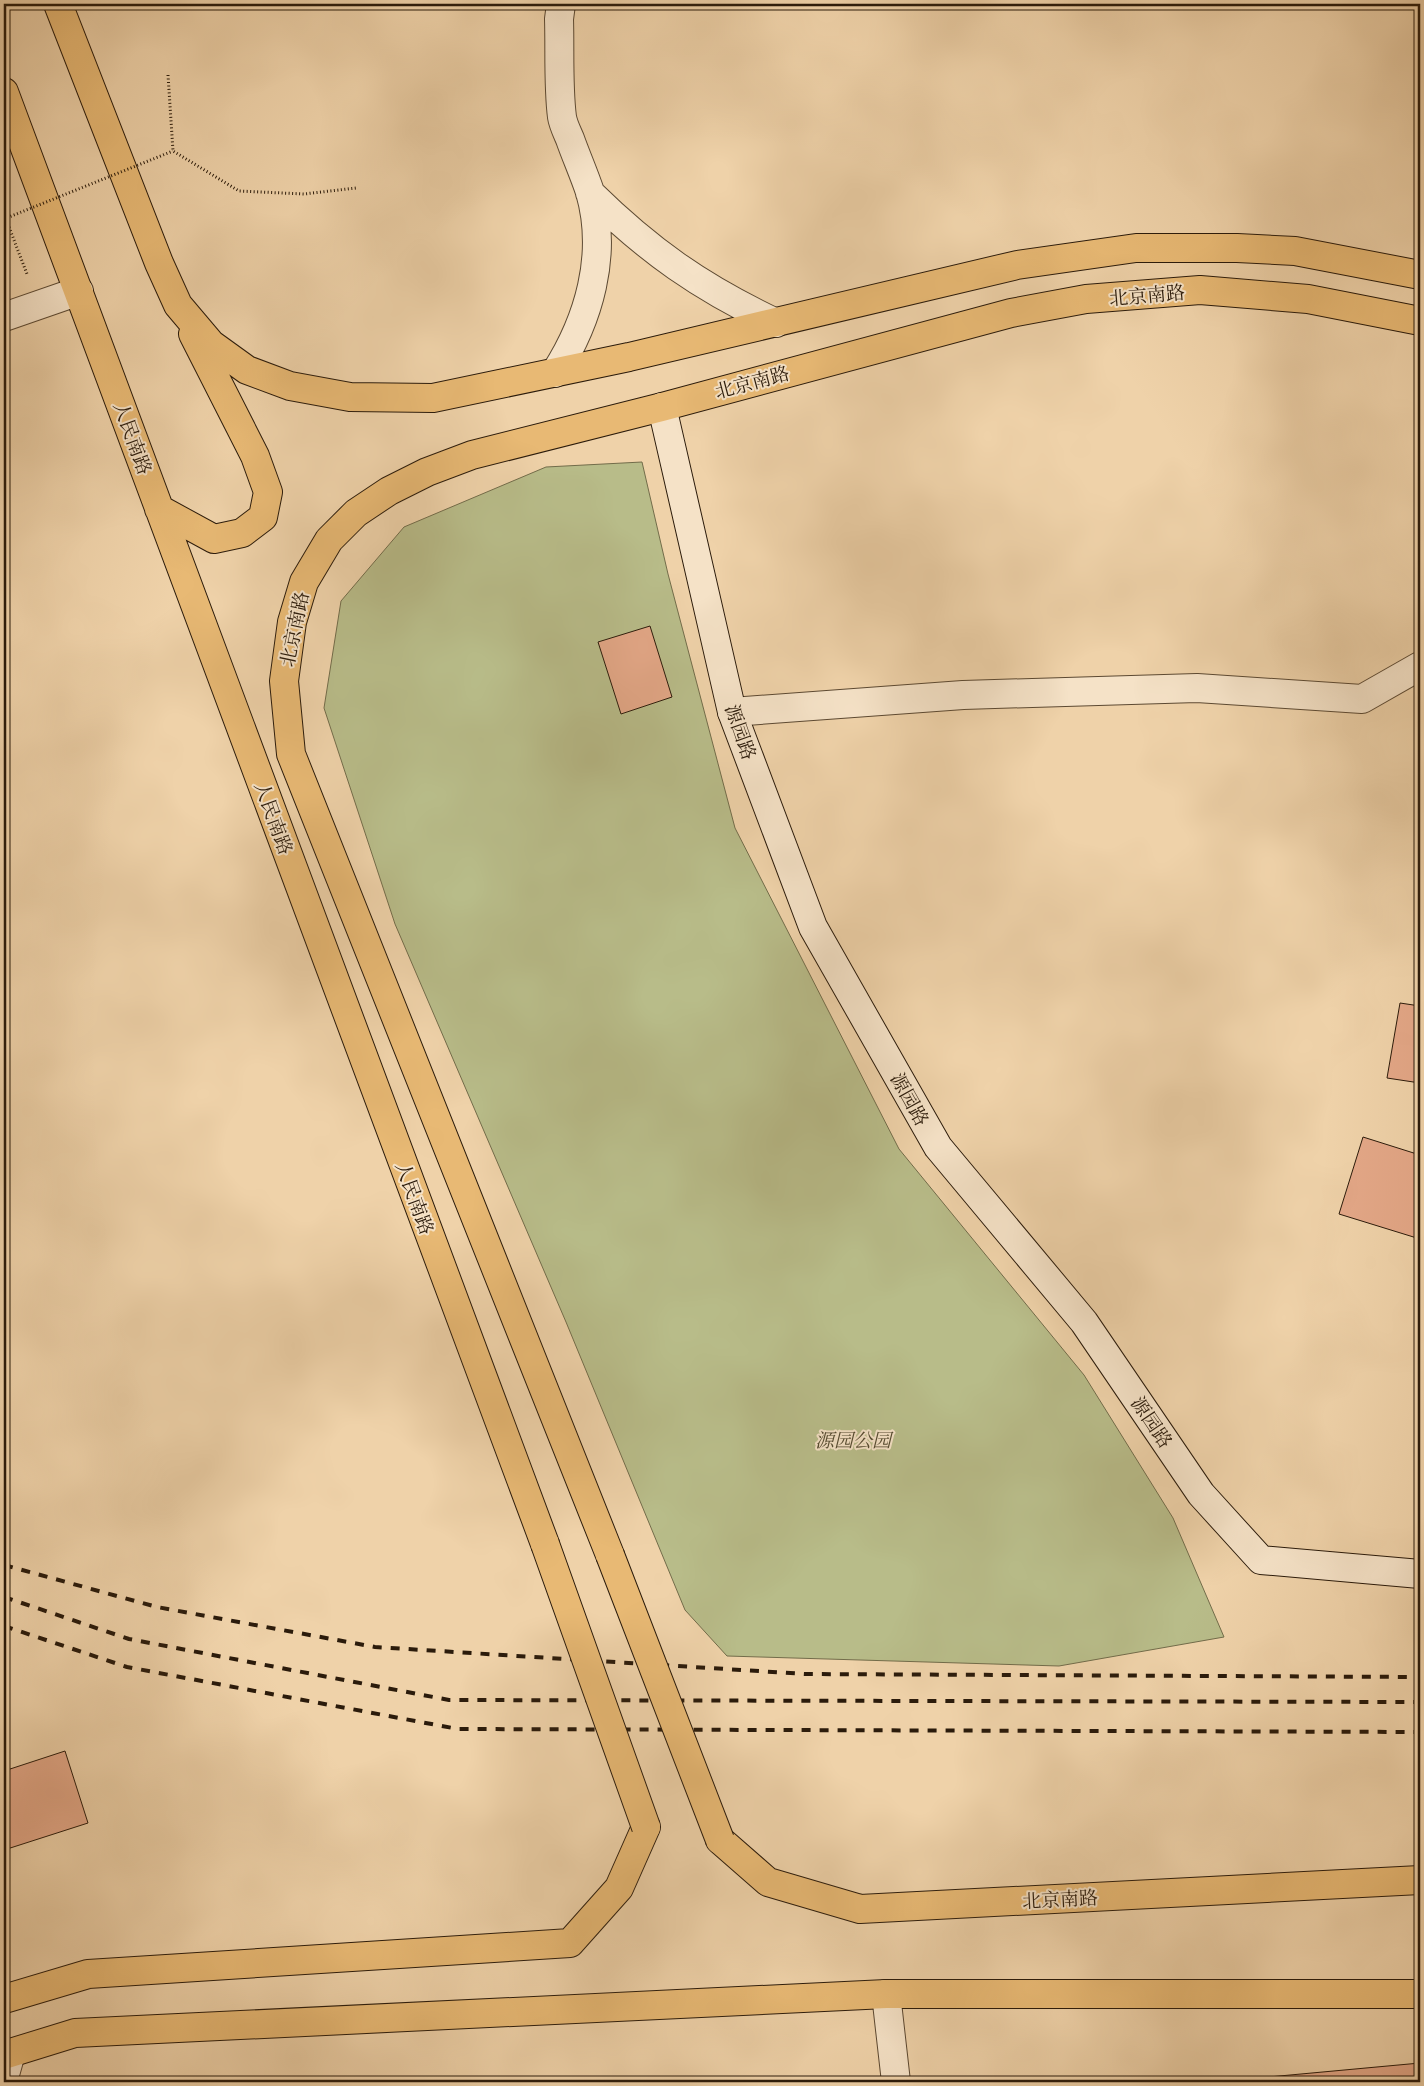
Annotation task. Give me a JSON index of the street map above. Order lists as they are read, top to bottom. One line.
{"streets":{"main road":["北京南路","人民南路"],"street":["源园路"]},"crossings":[["北京南路","人民南路"],["北京南路","源园路"]],"parks":["源园公园"]}
